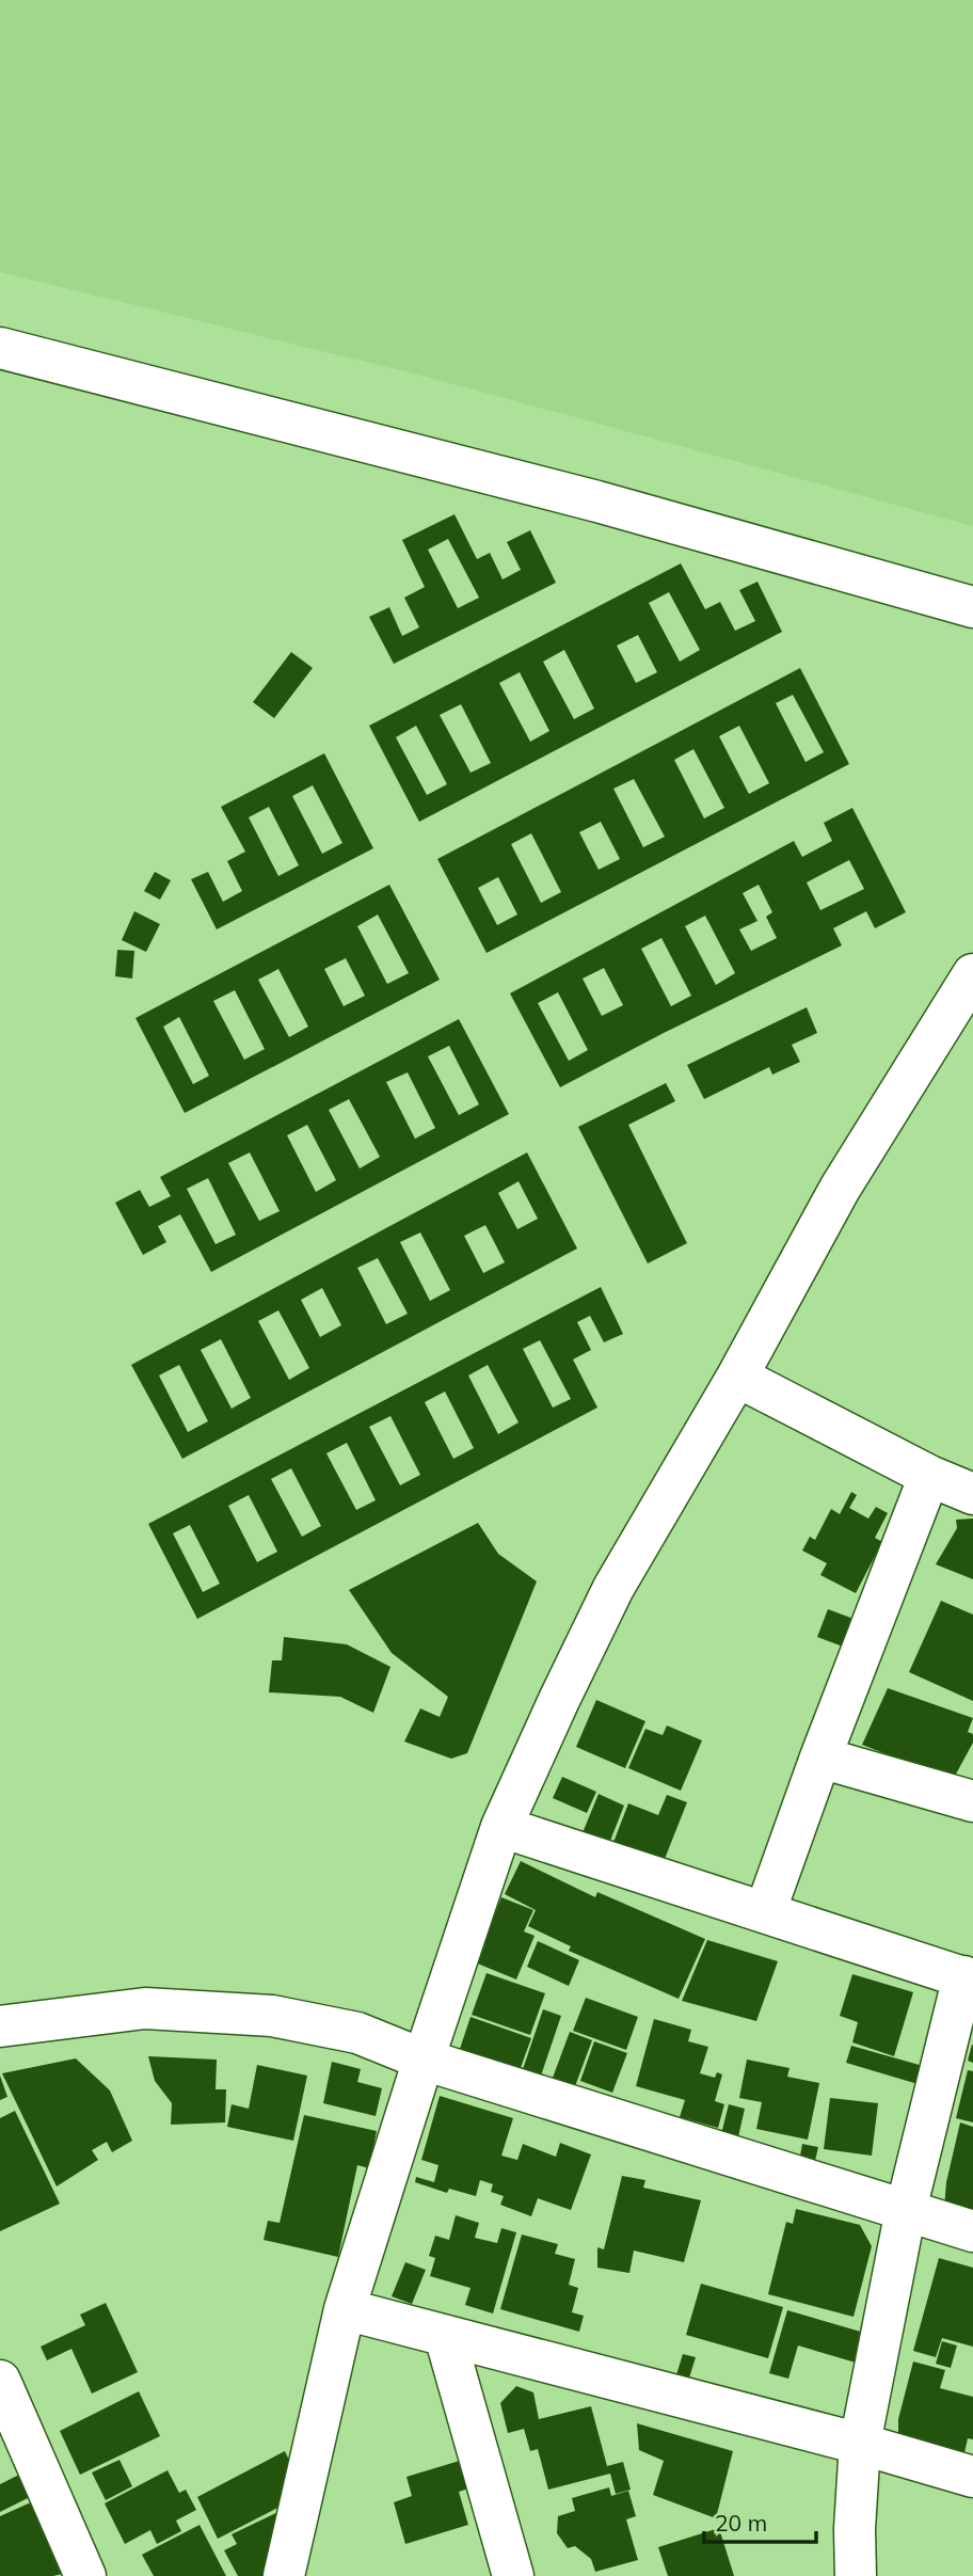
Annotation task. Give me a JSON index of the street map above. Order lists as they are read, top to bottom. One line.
{"scale_bar":"20 m"}
